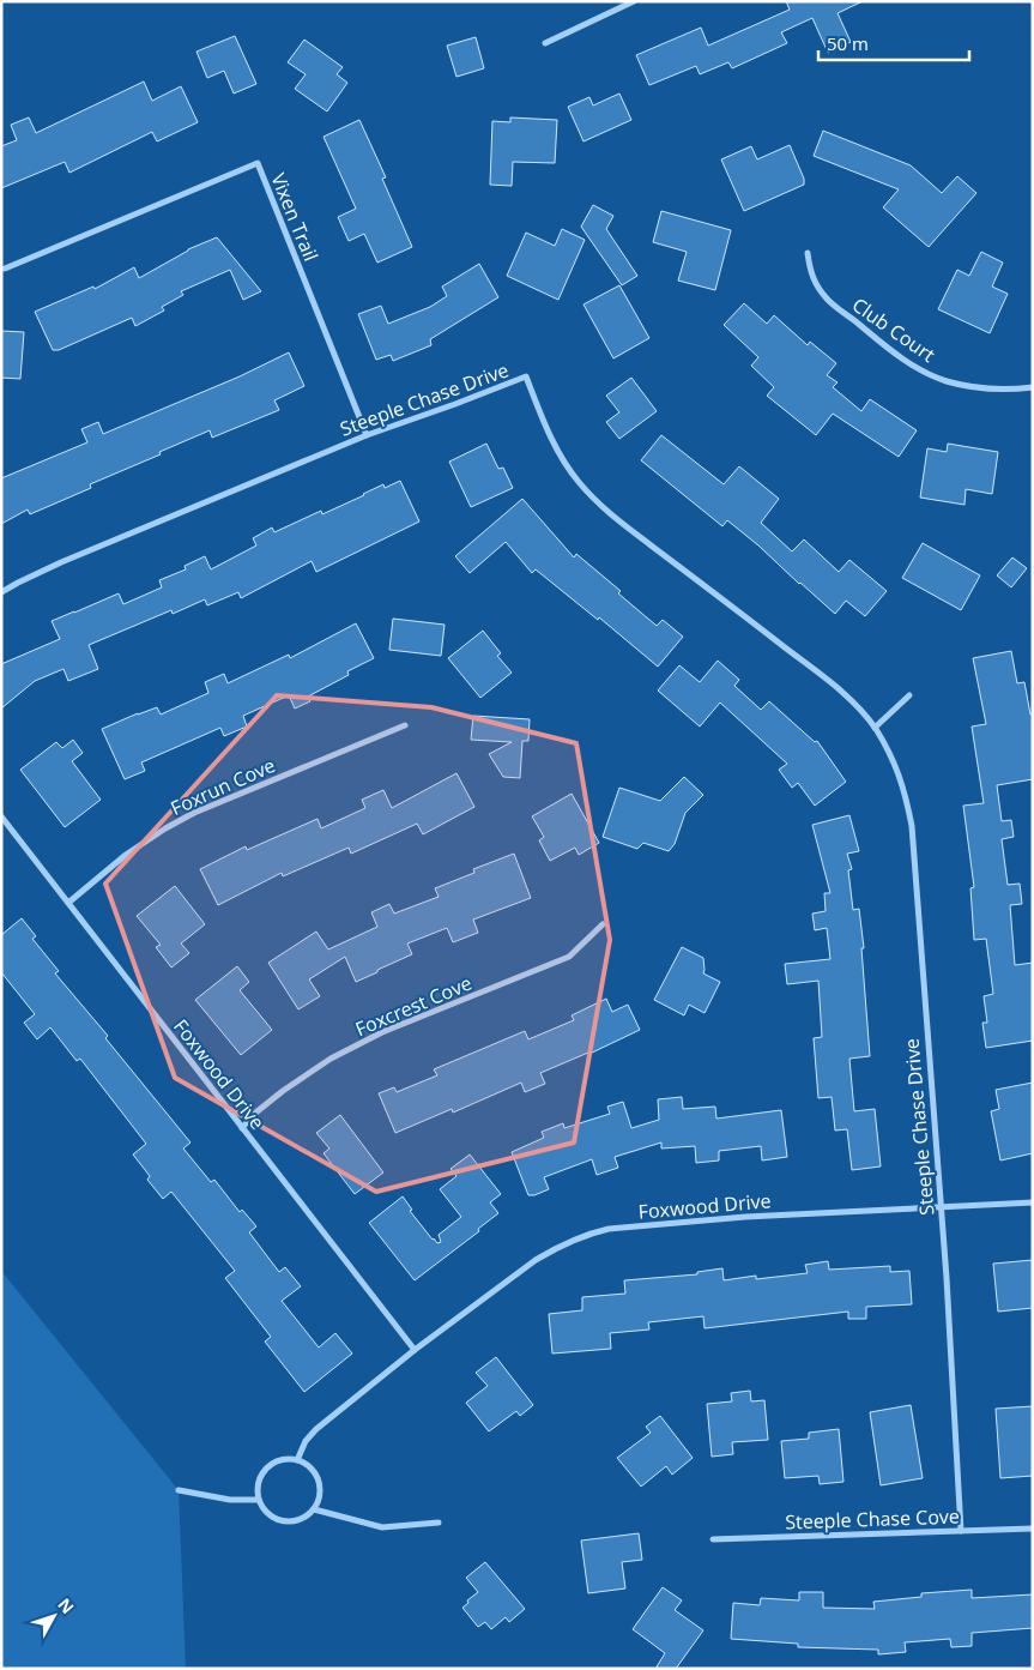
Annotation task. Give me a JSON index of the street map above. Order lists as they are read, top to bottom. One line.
{"streets":{"street":["Vixen Trail","Club Court","Steeple Chase Drive","Foxrun Cove","Foxcrest Cove","Foxwood Drive","Steeple Chase Cove"]},"crossings":[["Vixen Trail","Steeple Chase Drive"],["Steeple Chase Drive","Foxwood Drive"],["Steeple Chase Drive","Steeple Chase Cove"],["Foxrun Cove","Foxwood Drive"],["Foxcrest Cove","Foxwood Drive"]],"scale_bar":"50 m","north":"top right"}
